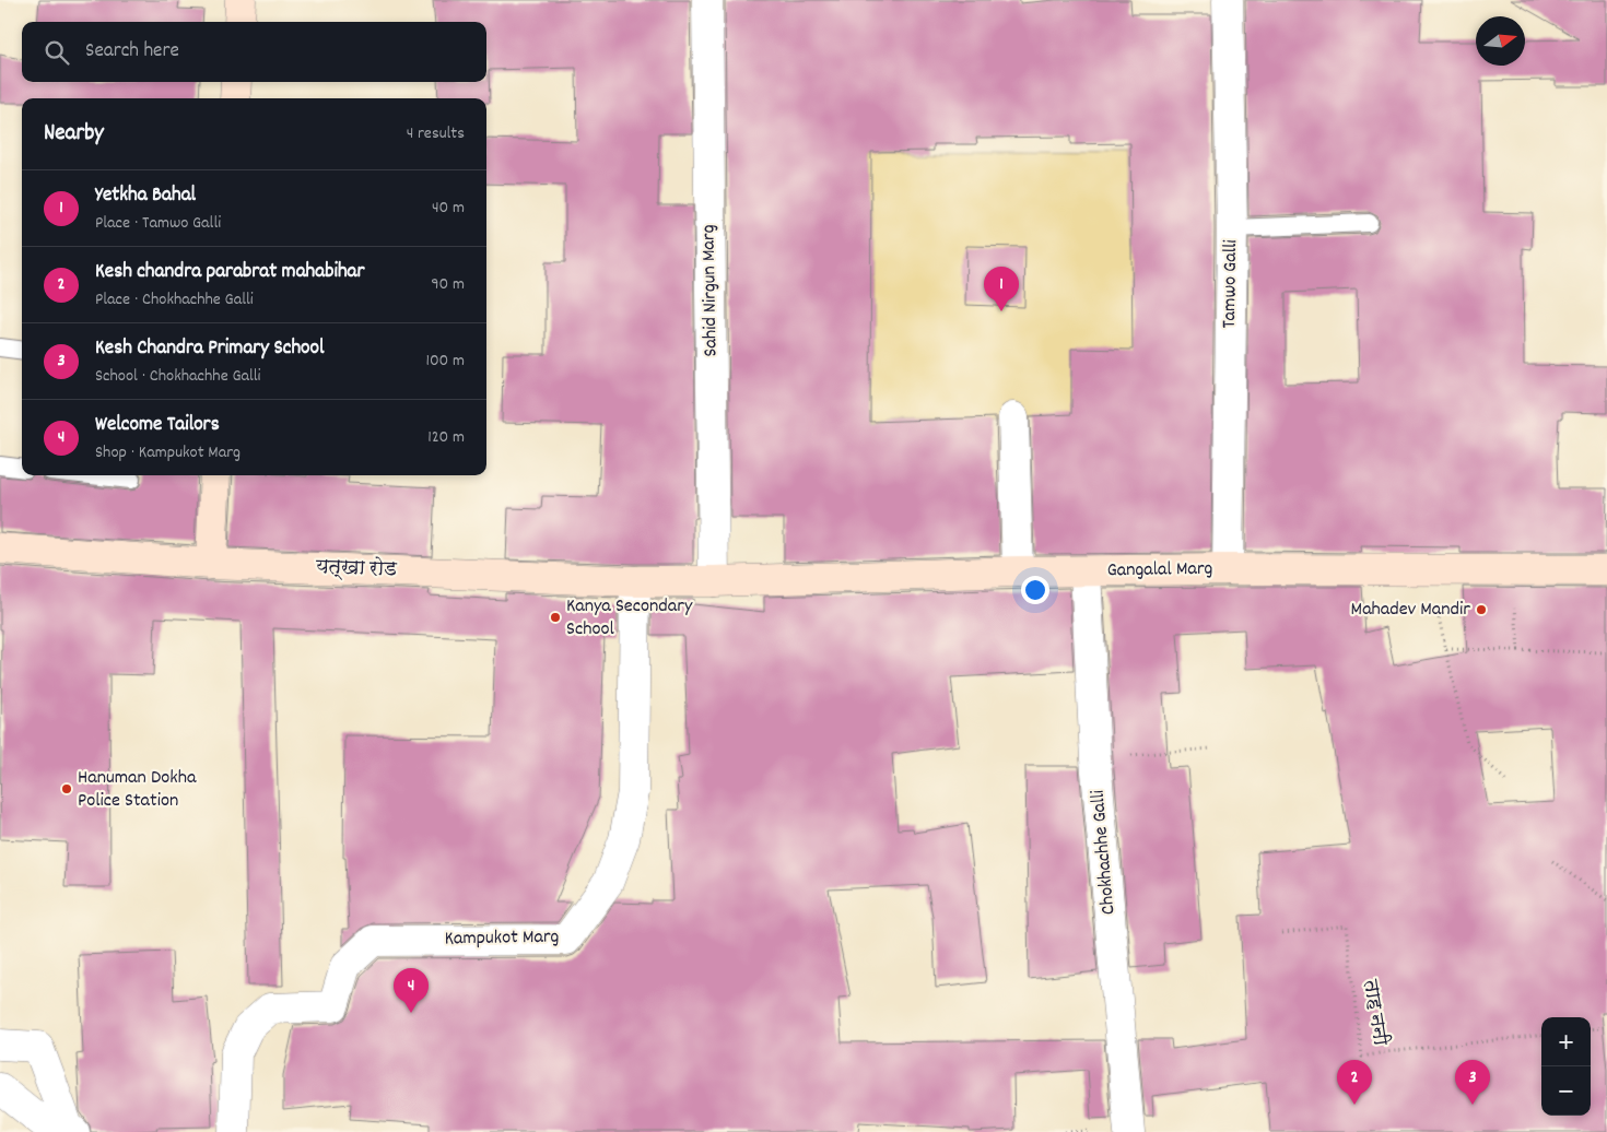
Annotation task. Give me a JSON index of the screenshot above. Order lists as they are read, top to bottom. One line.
{"streets":{"street":["Tamwo Galli","Sahid Nirgun Marg","यत्खा रोड","Gangalal Marg","Chokhachhe Galli","Kampukot Marg"],"path":["ताह ननी"]},"crossings":[["Tamwo Galli","Gangalal Marg"],["Sahid Nirgun Marg","यत्खा रोड"],["Sahid Nirgun Marg","Gangalal Marg"],["यत्खा रोड","Gangalal Marg"],["यत्खा रोड","Kampukot Marg"],["Gangalal Marg","Chokhachhe Galli"]],"places":["Mahadev Mandir","Kanya Secondary School","Hanuman Dokha Police Station"],"north":"right","page":{"search":"Search here","heading":["Nearby","4 results"],"list":[{"mark":"1","name":"Yetkha Bahal","note":"Place · Tamwo Galli","value":"40 m"},{"mark":"2","name":"Kesh chandra parabrat mahabihar","note":"Place · Chokhachhe Galli","value":"90 m"},{"mark":"3","name":"Kesh Chandra Primary School","note":"School · Chokhachhe Galli","value":"100 m"},{"mark":"4","name":"Welcome Tailors","note":"Shop · Kampukot Marg","value":"120 m"}],"pins":["1","4","2","3"],"map_buttons":["+","−"]}}
